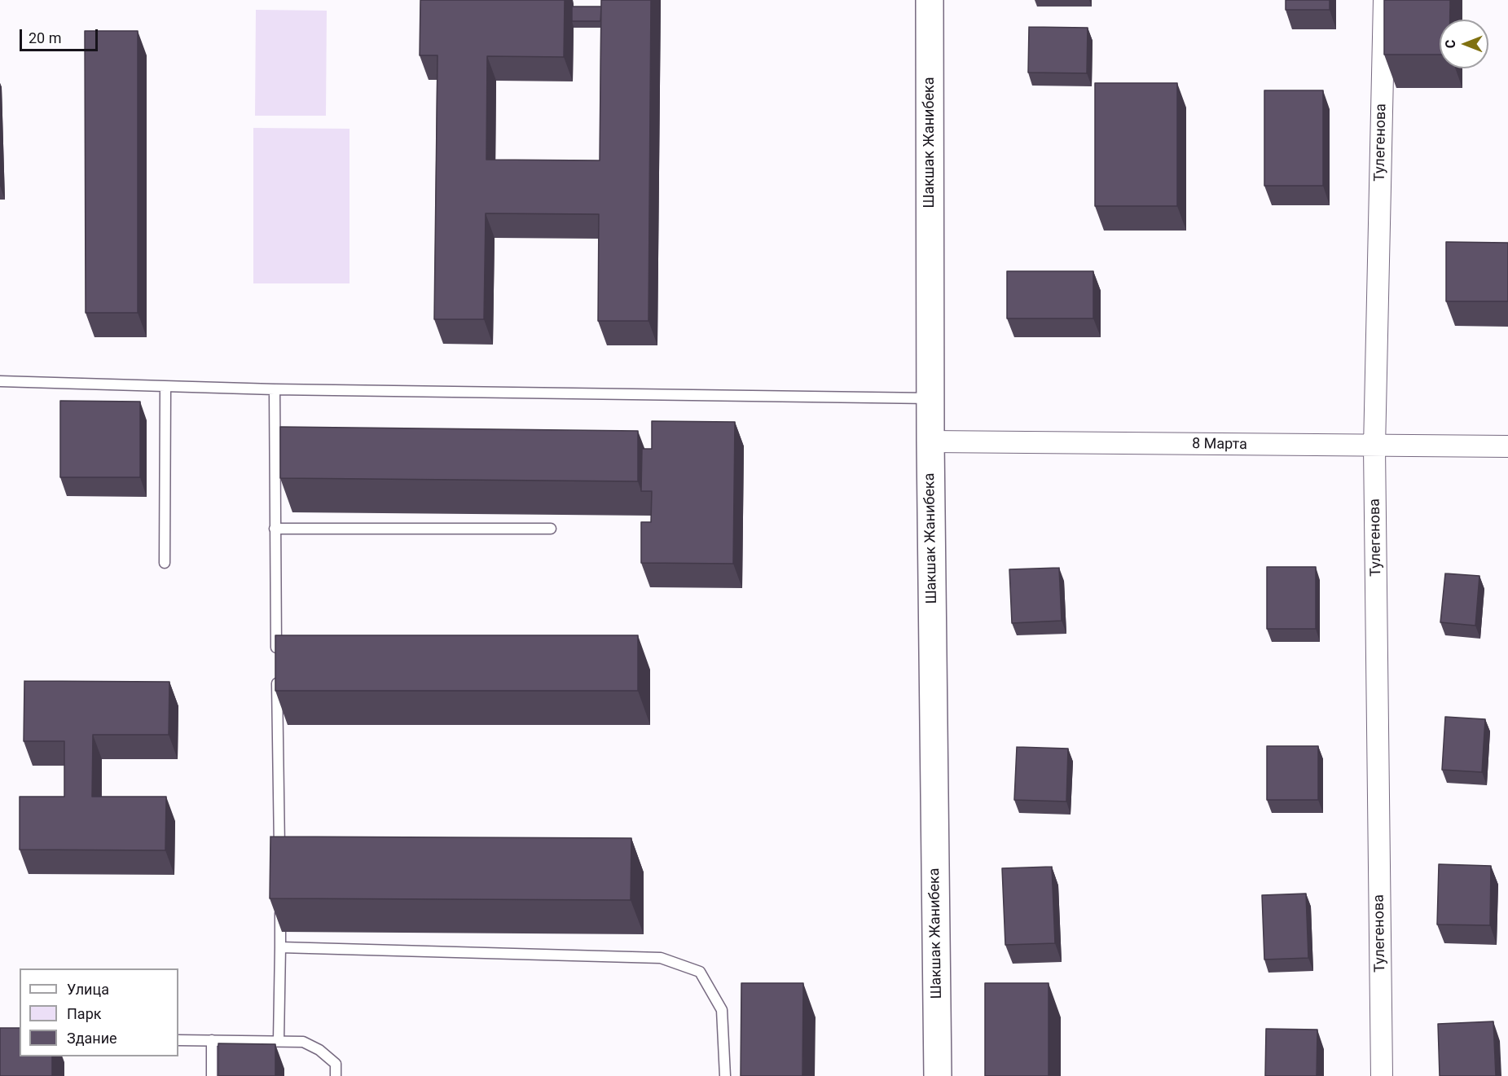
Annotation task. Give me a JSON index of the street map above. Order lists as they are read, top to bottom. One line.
{"streets":{"main road":["Шакшак Жанибека"],"street":["Тулегенова","8 Марта"]},"crossings":[["Шакшак Жанибека","8 Марта"],["Тулегенова","8 Марта"]],"legend":["Улица","Парк","Здание"],"scale_bar":"20 m","north":"left"}
